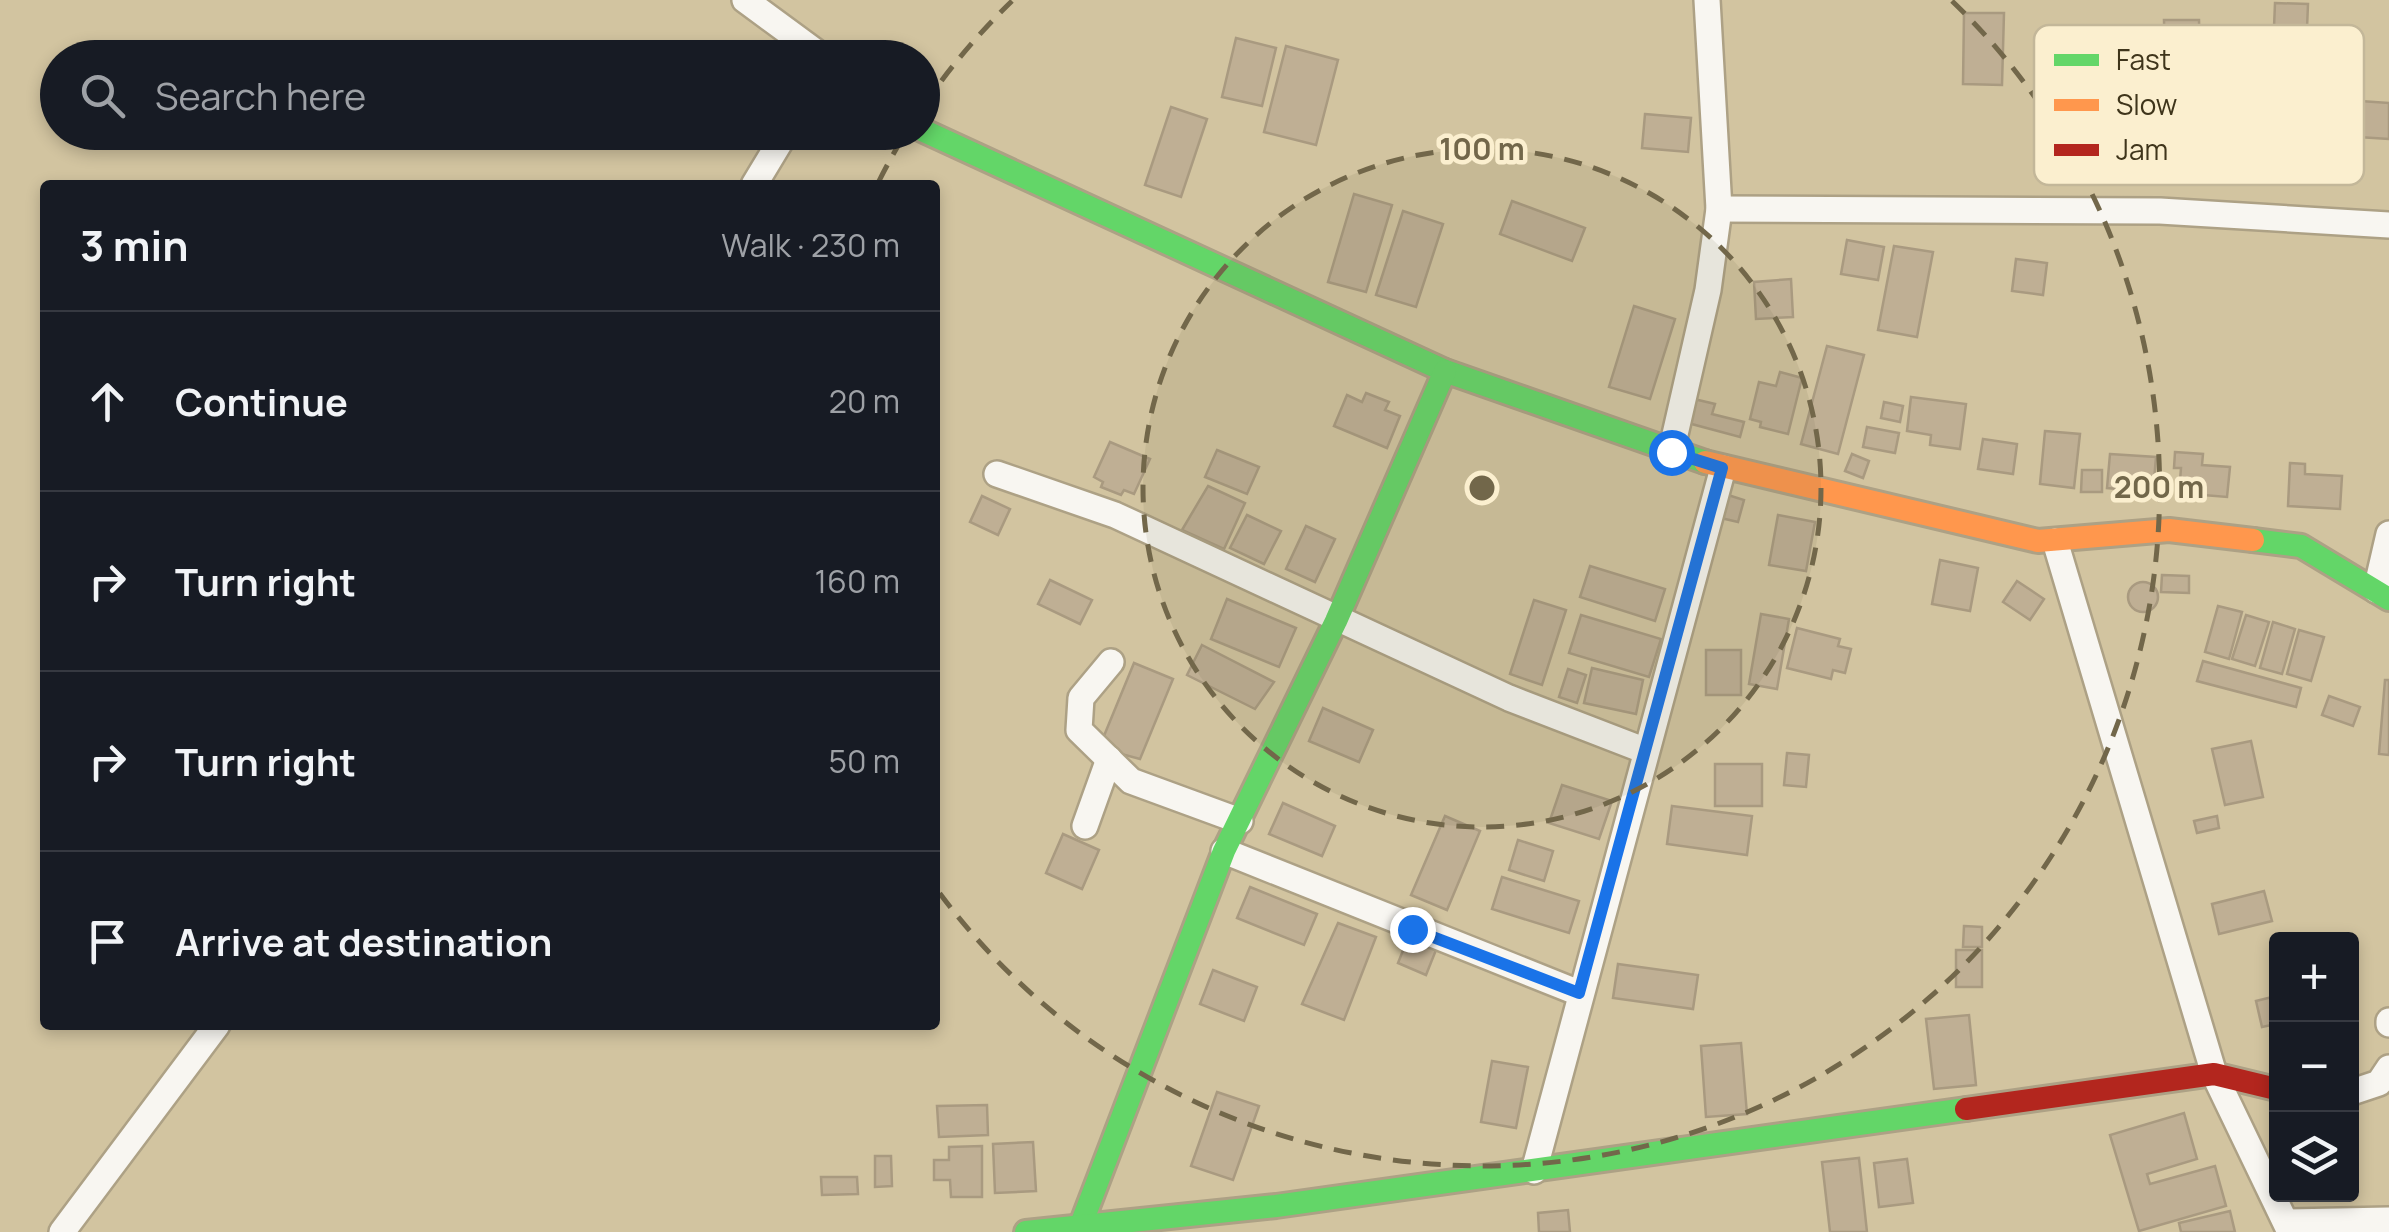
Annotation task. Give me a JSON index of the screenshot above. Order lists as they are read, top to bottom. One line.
{"legend":["Fast","Slow","Jam"],"page":{"search":"Search here","heading":["3 min","Walk · 230 m"],"list":[["Continue","20 m"],["Turn right","160 m"],["Turn right","50 m"],"Arrive at destination"],"map_buttons":["+","−"]},"rings":["100 m","200 m"]}
